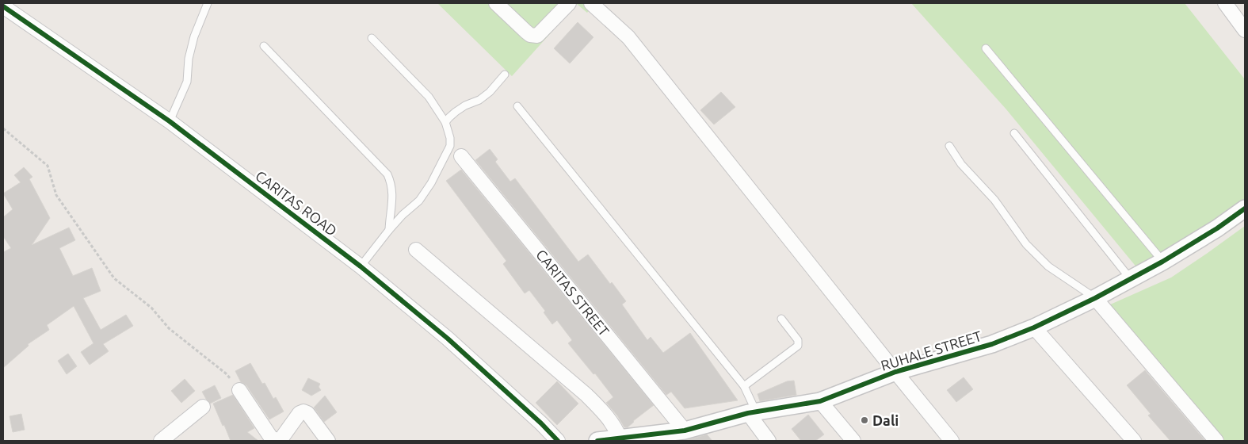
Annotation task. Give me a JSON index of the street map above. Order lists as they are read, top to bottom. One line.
{"streets":{"street":["CARITAS ROAD","CARITAS STREET","RUHALE STREET"]},"crossings":[["CARITAS STREET","RUHALE STREET"]],"places":["Dali"]}
